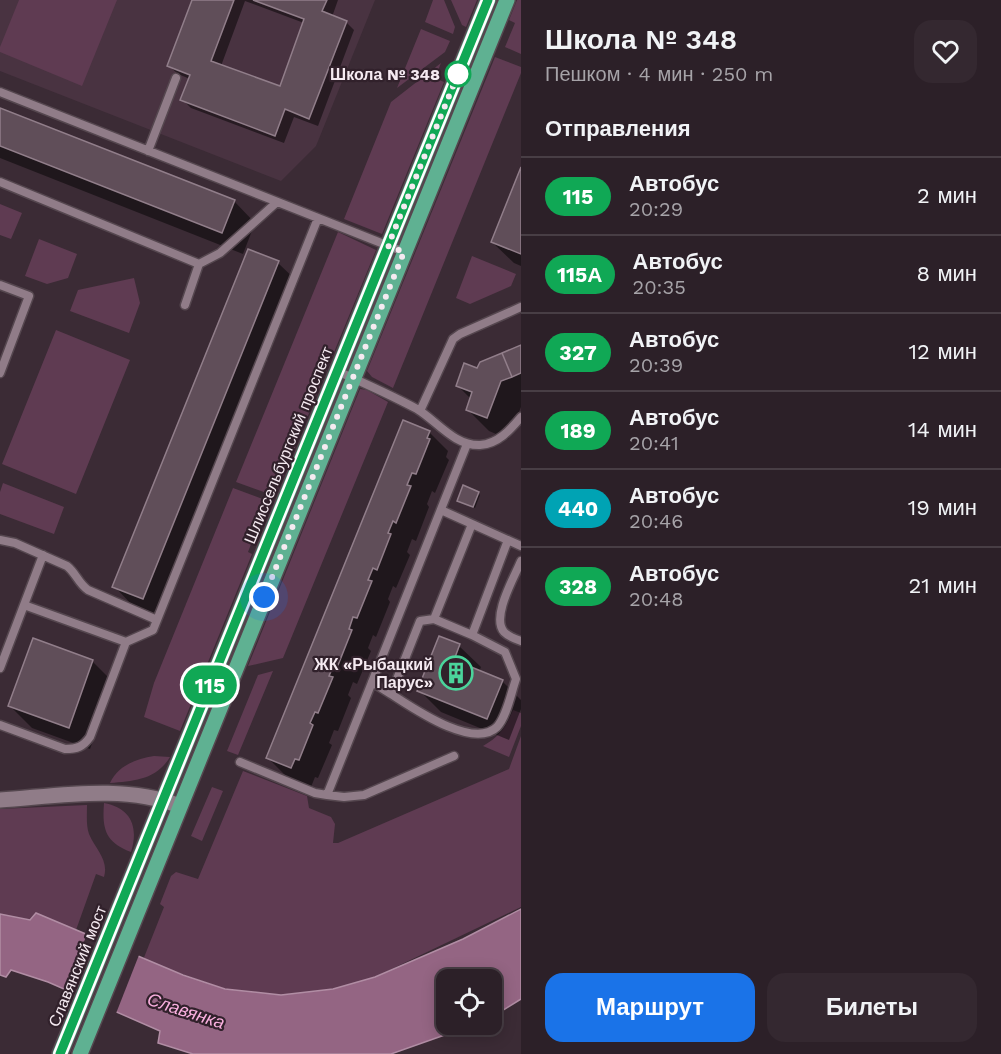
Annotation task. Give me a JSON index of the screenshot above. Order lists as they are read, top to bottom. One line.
{"streets":{"main road":["Шлиссельбургский проспект","Славянский мост"]},"crossings":[["Шлиссельбургский проспект","Славянский мост"]],"water":["Славянка"],"places":{"other":["Школа № 348"],"building":["ЖК «Рыбацкий Парус»"]},"lines":["bus line 115"],"page":{"on_map":"115","heading":[["Школа № 348","Пешком · 4 мин · 250 m"],"Отправления"],"list":[{"mark":"115","name":"Автобус","note":"20:29","value":"2 мин"},{"mark":"115А","name":"Автобус","note":"20:35","value":"8 мин"},{"mark":"327","name":"Автобус","note":"20:39","value":"12 мин"},{"mark":"189","name":"Автобус","note":"20:41","value":"14 мин"},{"mark":"440","name":"Автобус","note":"20:46","value":"19 мин"},{"mark":"328","name":"Автобус","note":"20:48","value":"21 мин"}],"buttons":["Маршрут","Билеты"]}}
